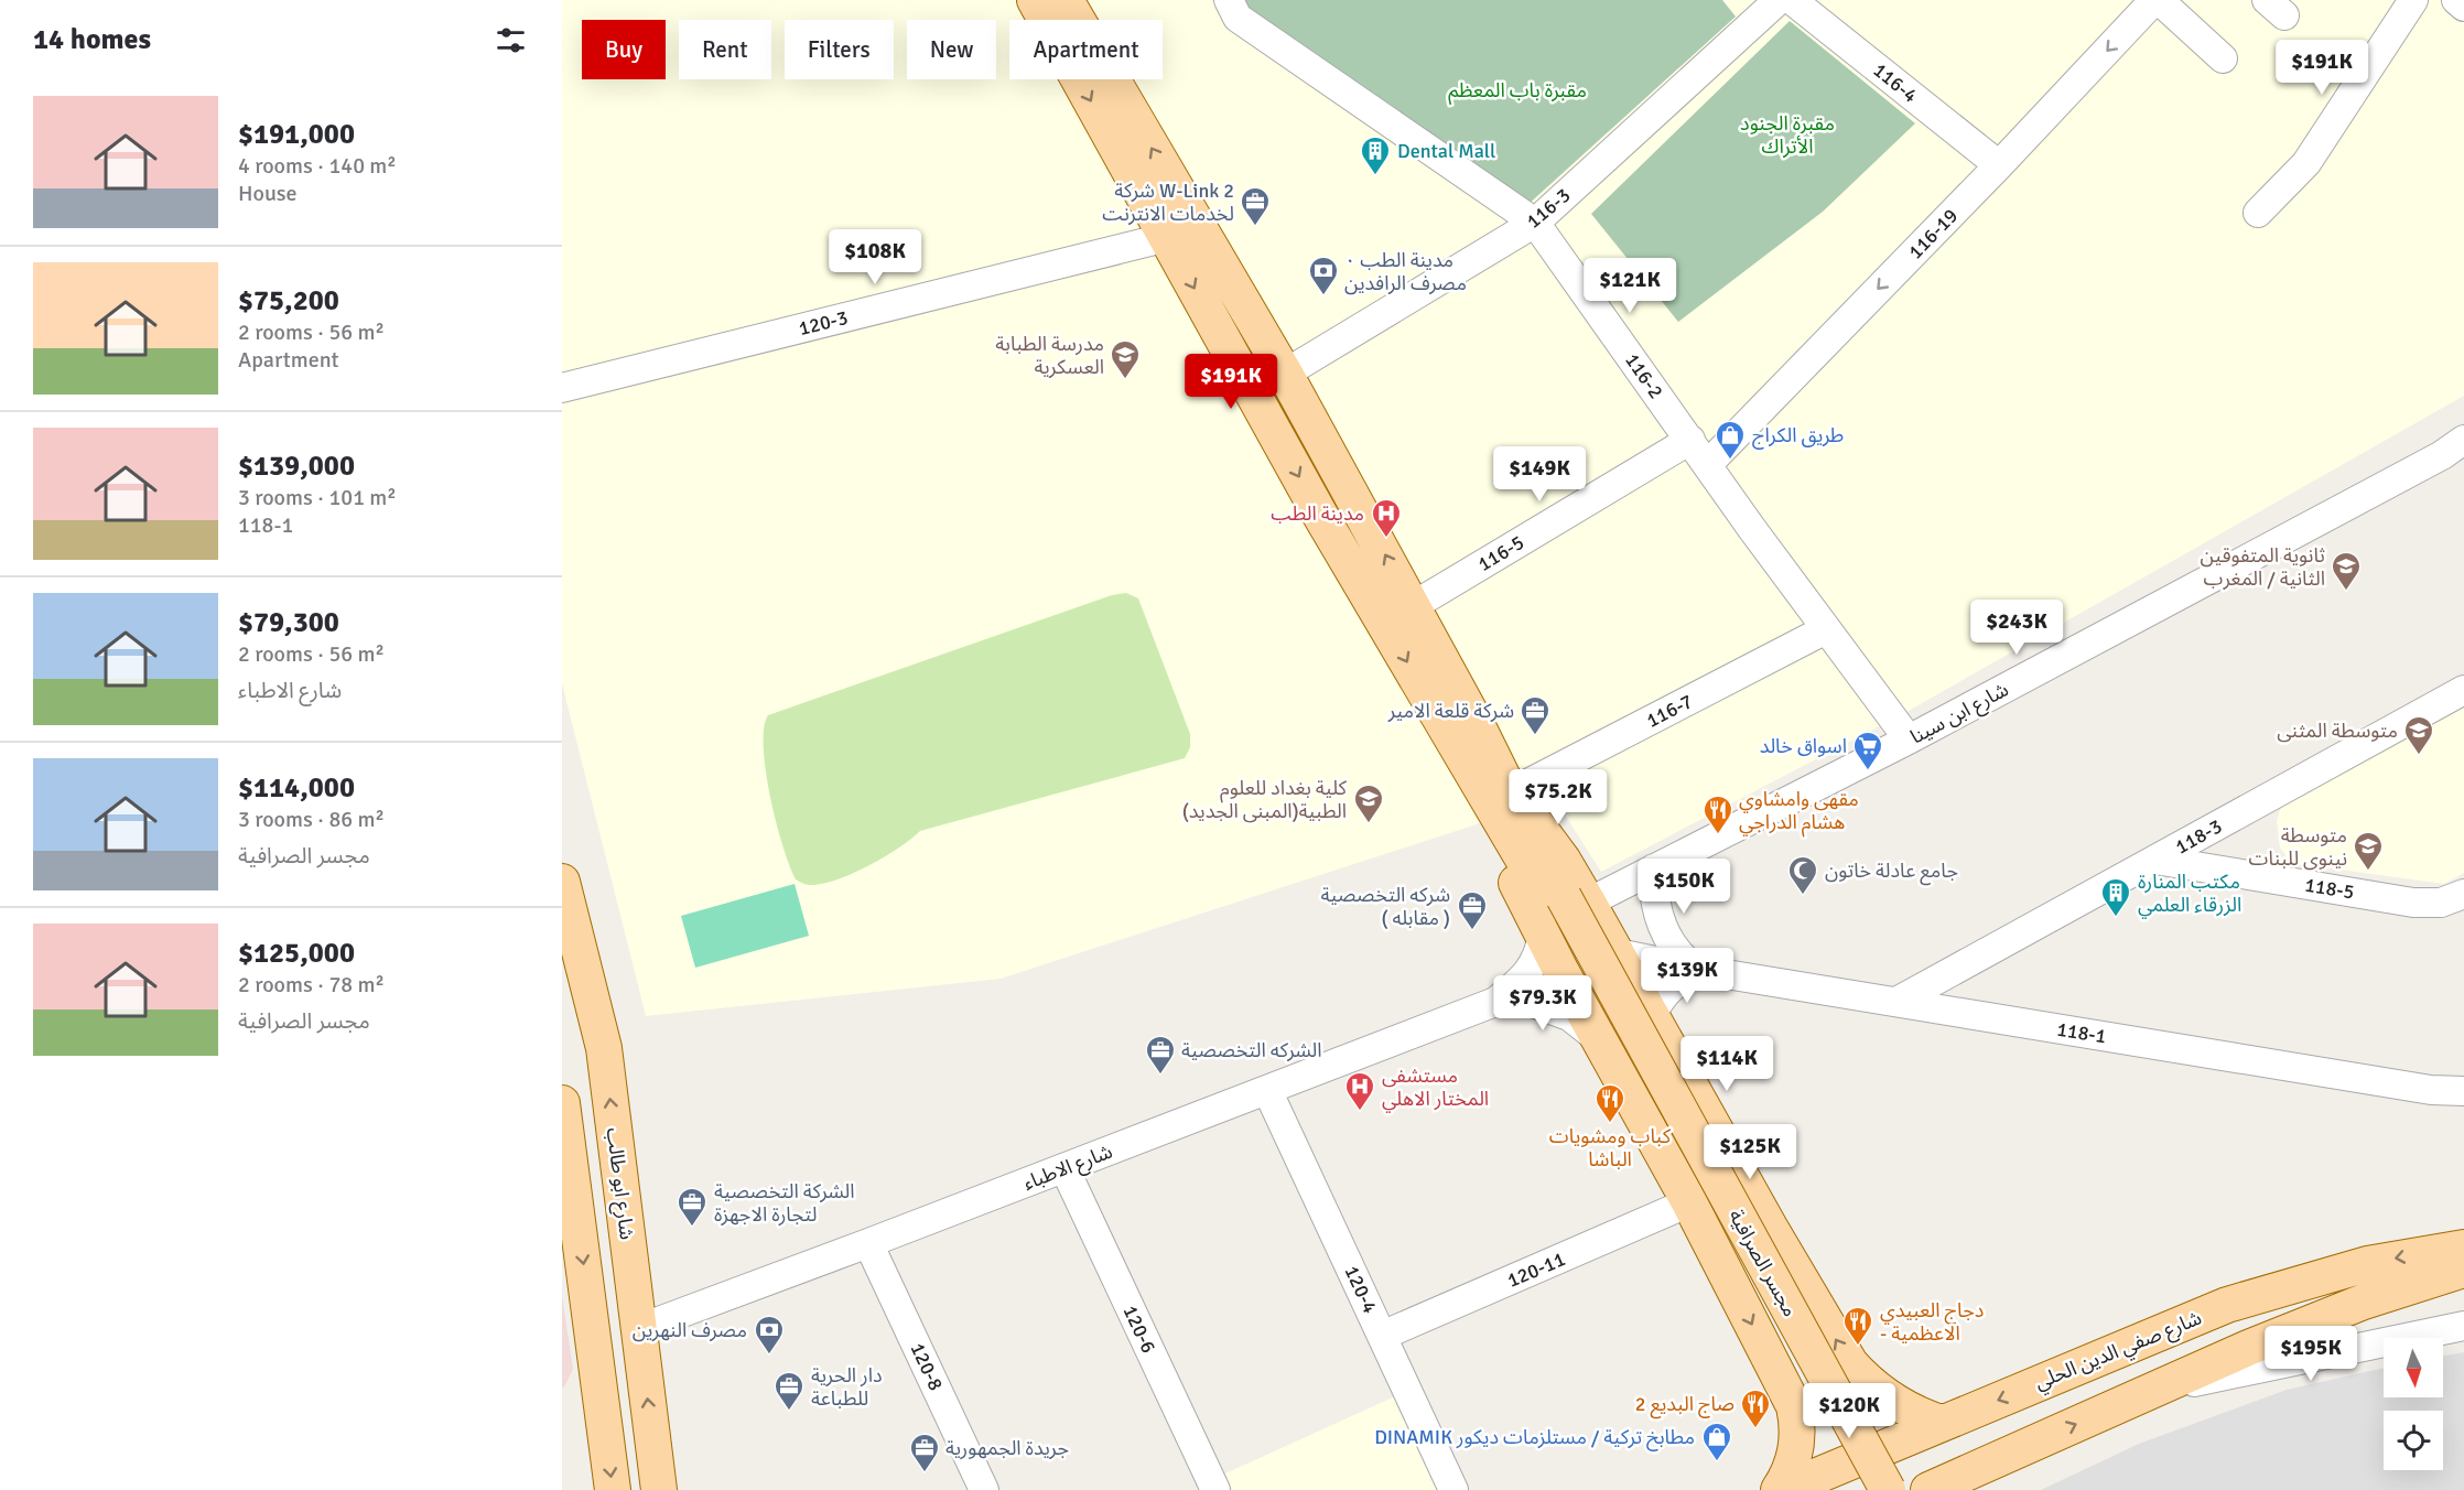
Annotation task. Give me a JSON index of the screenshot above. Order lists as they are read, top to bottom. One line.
{"streets":{"main road":["شارع ابو طالب","مجسر الصرافية","شارع صفي الدين الحلي"],"street":["116-4","116-3","116-19","120-3","116-2","116-5","116-7","شارع ابن سينا","118-3","118-5","118-1","شارع الاطباء","120-11","120-4","120-6","120-8"]},"crossings":[["116-4","116-19"],["116-3","116-2"],["116-19","116-2"],["116-2","116-5"],["116-2","116-7"],["116-2","شارع ابن سينا"],["شارع ابن سينا","مجسر الصرافية"],["118-3","118-5"],["118-3","118-1"],["شارع الاطباء","شارع ابو طالب"],["شارع الاطباء","120-4"],["شارع الاطباء","120-6"],["شارع الاطباء","120-8"],["120-11","120-4"]],"one_way":["116-19"],"parks":["مقبرة باب المعظم","مقبرة الجنود الأتراك"],"places":{"building":["Dental Mall","مكتب المنارة الزرقاء العلمي"],"office":["شركة W-Link 2 لخدمات الانترنت","شركة قلعة الامير","شركه التخصصية ( مقابله )","الشركه التخصصية","الشركة التخصصية لتجارة الاجهزة","دار الحرية للطباعة","جريدة الجمهورية"],"bank":["مدينة الطب ٠ مصرف الرافدين","مصرف النهرين"],"school or university":["مدرسة الطبابة العسكرية","ثانوية المتفوقين الثانية / المغرب","متوسطة المثنى","كلية بغداد للعلوم الطبية(المبنى الجديد)","متوسطة نينوى للبنات"],"shop":["طريق الكراج","DINAMIK مطابخ تركية / مستلزمات ديكور"],"hospital":["مدينة الطب","مستشفى المختار الاهلي"],"supermarket":["اسواق خالد"],"restaurant":["مقهى وامشاوي هشام الدراجي","كباب ومشويات الباشا","دجاج العبيدي - الاعظمية","صاج البديع 2"],"mosque":["جامع عادلة خاتون"]},"north":"bottom","page":{"heading":"14 homes","chip":["Buy","Rent","Filters","New","Apartment"],"price":["$191K","$108K","$121K","$191K","$149K","$243K","$75.2K","$150K","$139K","$79.3K","$114K","$125K","$195K","$120K"],"list":[{"name":"$191,000","note":"4 rooms · 140 m² · House"},{"name":"$75,200","note":"2 rooms · 56 m² · Apartment"},{"name":"$139,000","note":"3 rooms · 101 m² · 118-1"},{"name":"$79,300","note":"2 rooms · 56 m² · شارع الاطباء"},{"name":"$114,000","note":"3 rooms · 86 m² · مجسر الصرافية"},{"name":"$125,000","note":"2 rooms · 78 m² · مجسر الصرافية"}]}}
